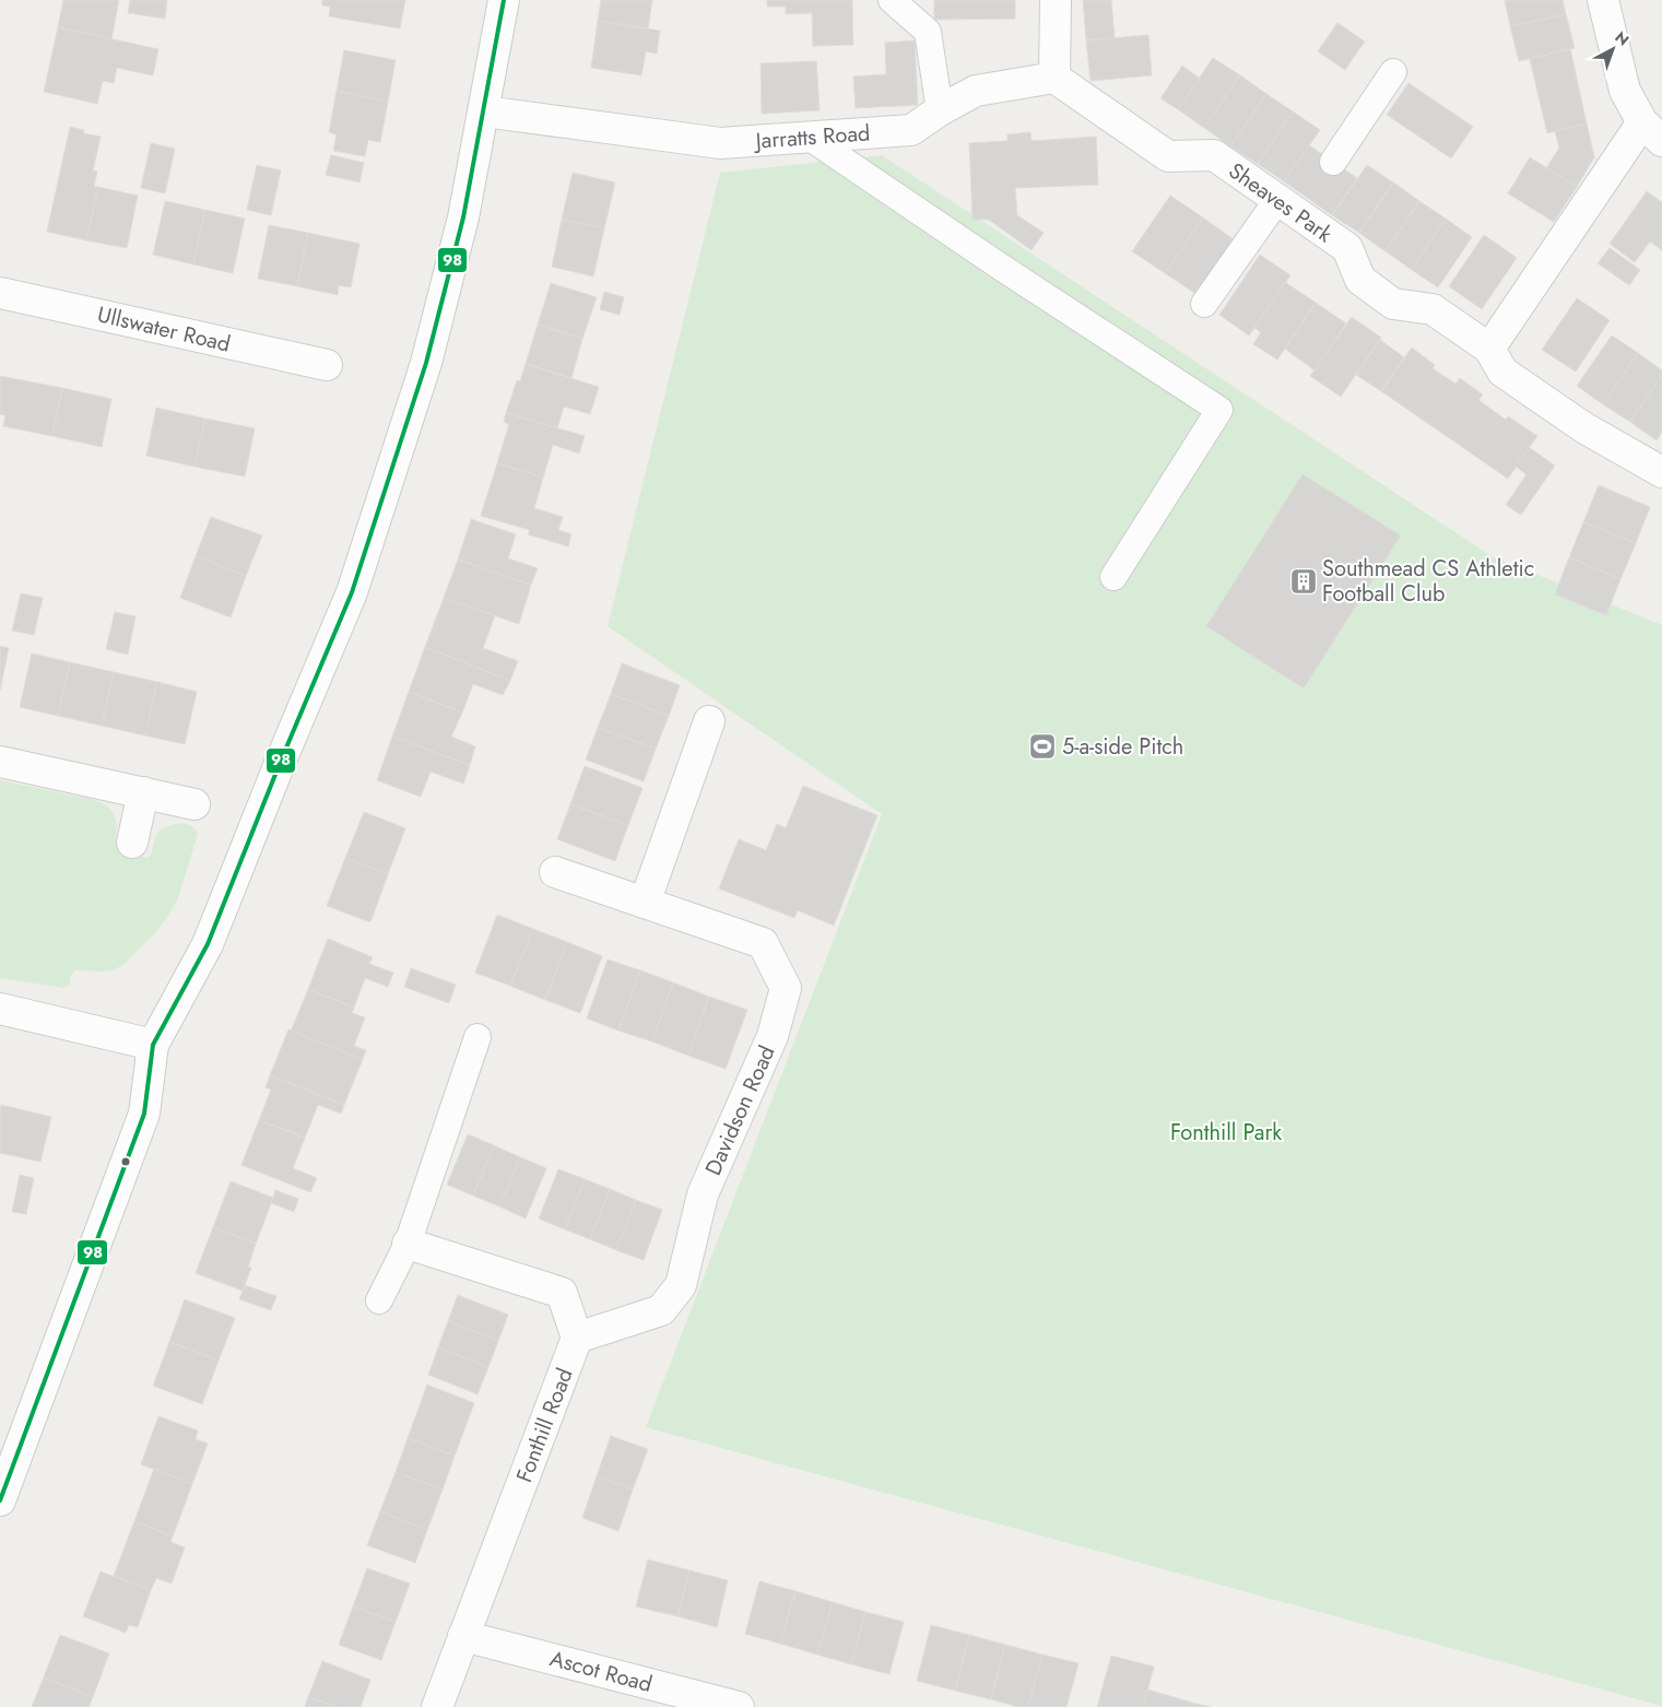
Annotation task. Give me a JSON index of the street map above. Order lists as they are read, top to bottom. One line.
{"streets":{"street":["Jarratts Road","Sheaves Park","Ullswater Road","Davidson Road","Fonthill Road","Ascot Road"]},"crossings":[["Jarratts Road","Sheaves Park"],["Davidson Road","Fonthill Road"],["Fonthill Road","Ascot Road"]],"parks":["Fonthill Park"],"places":{"building":["Southmead CS Athletic Football Club"],"sports":["5-a-side Pitch"]},"lines":["transit line 98"],"north":"top right"}
